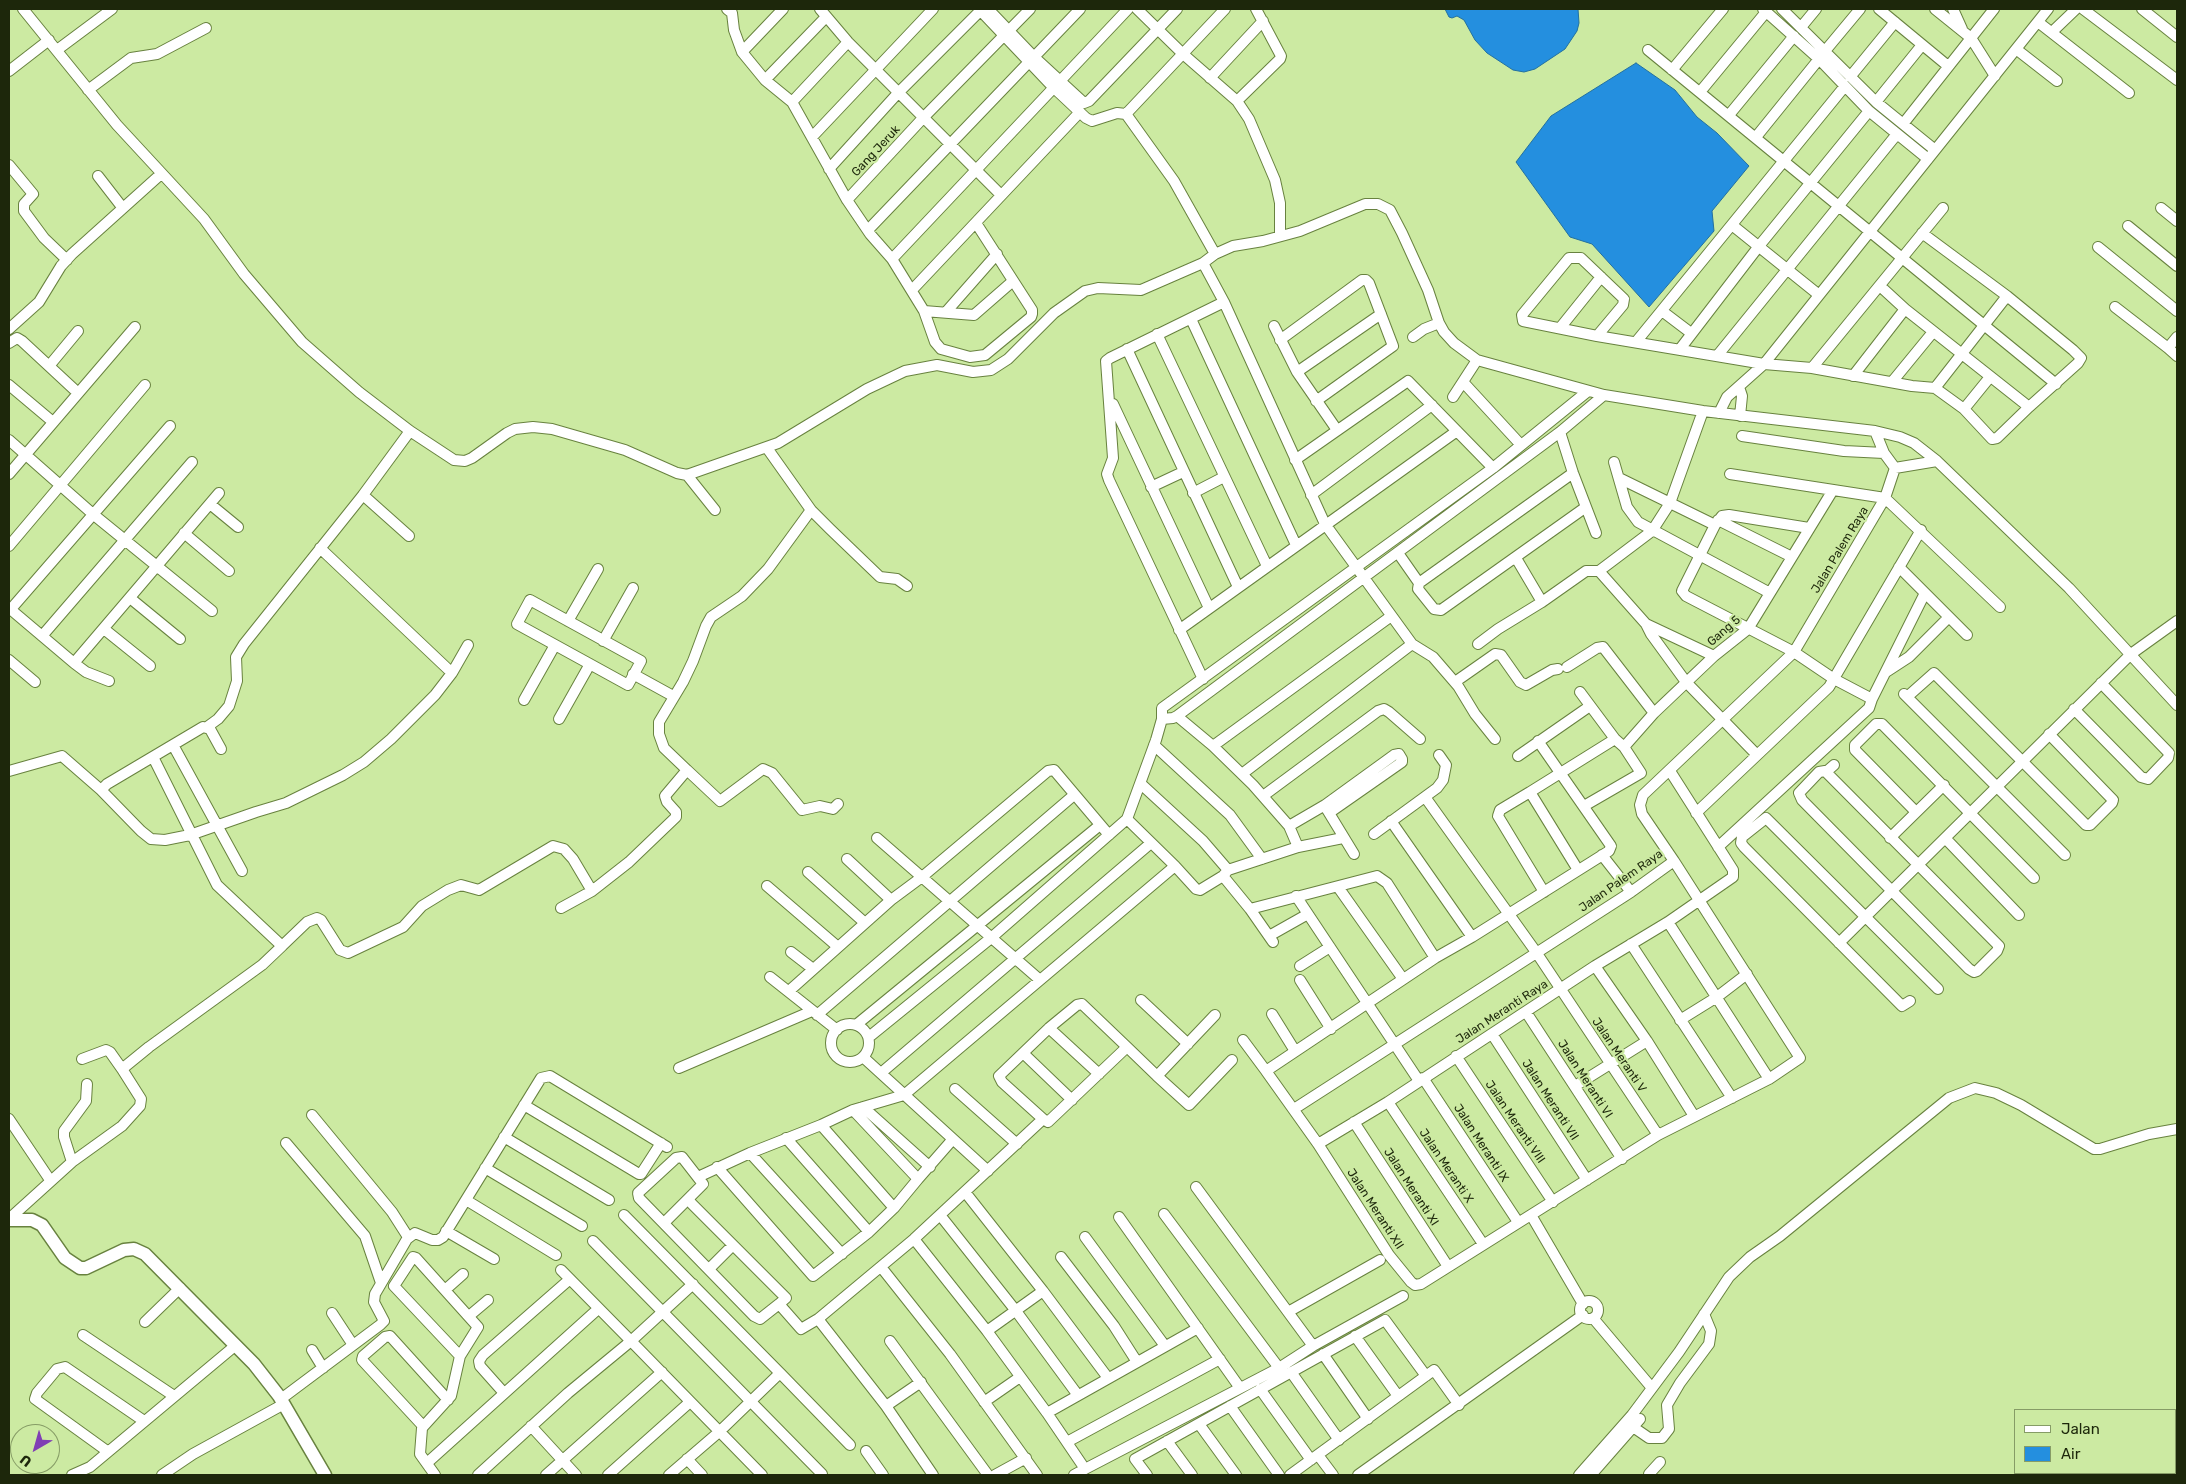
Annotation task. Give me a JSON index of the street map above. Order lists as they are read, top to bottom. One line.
{"streets":{"street":["Gang Jeruk","Jalan Palem Raya","Gang 5","Jalan Meranti Raya","Jalan Meranti V","Jalan Meranti VI","Jalan Meranti VII","Jalan Meranti VIII","Jalan Meranti IX","Jalan Meranti X","Jalan Meranti XI","Jalan Meranti XII"]},"crossings":[["Jalan Palem Raya","Jalan Meranti V"],["Jalan Palem Raya","Jalan Meranti IX"],["Jalan Palem Raya","Jalan Meranti XII"],["Jalan Meranti Raya","Jalan Meranti V"],["Jalan Meranti Raya","Jalan Meranti VI"],["Jalan Meranti Raya","Jalan Meranti VII"],["Jalan Meranti Raya","Jalan Meranti VIII"],["Jalan Meranti Raya","Jalan Meranti IX"],["Jalan Meranti Raya","Jalan Meranti X"],["Jalan Meranti Raya","Jalan Meranti XI"],["Jalan Meranti Raya","Jalan Meranti XII"],["Jalan Meranti XI","Jalan Meranti XII"]],"legend":["Jalan","Air"],"north":"bottom left"}
